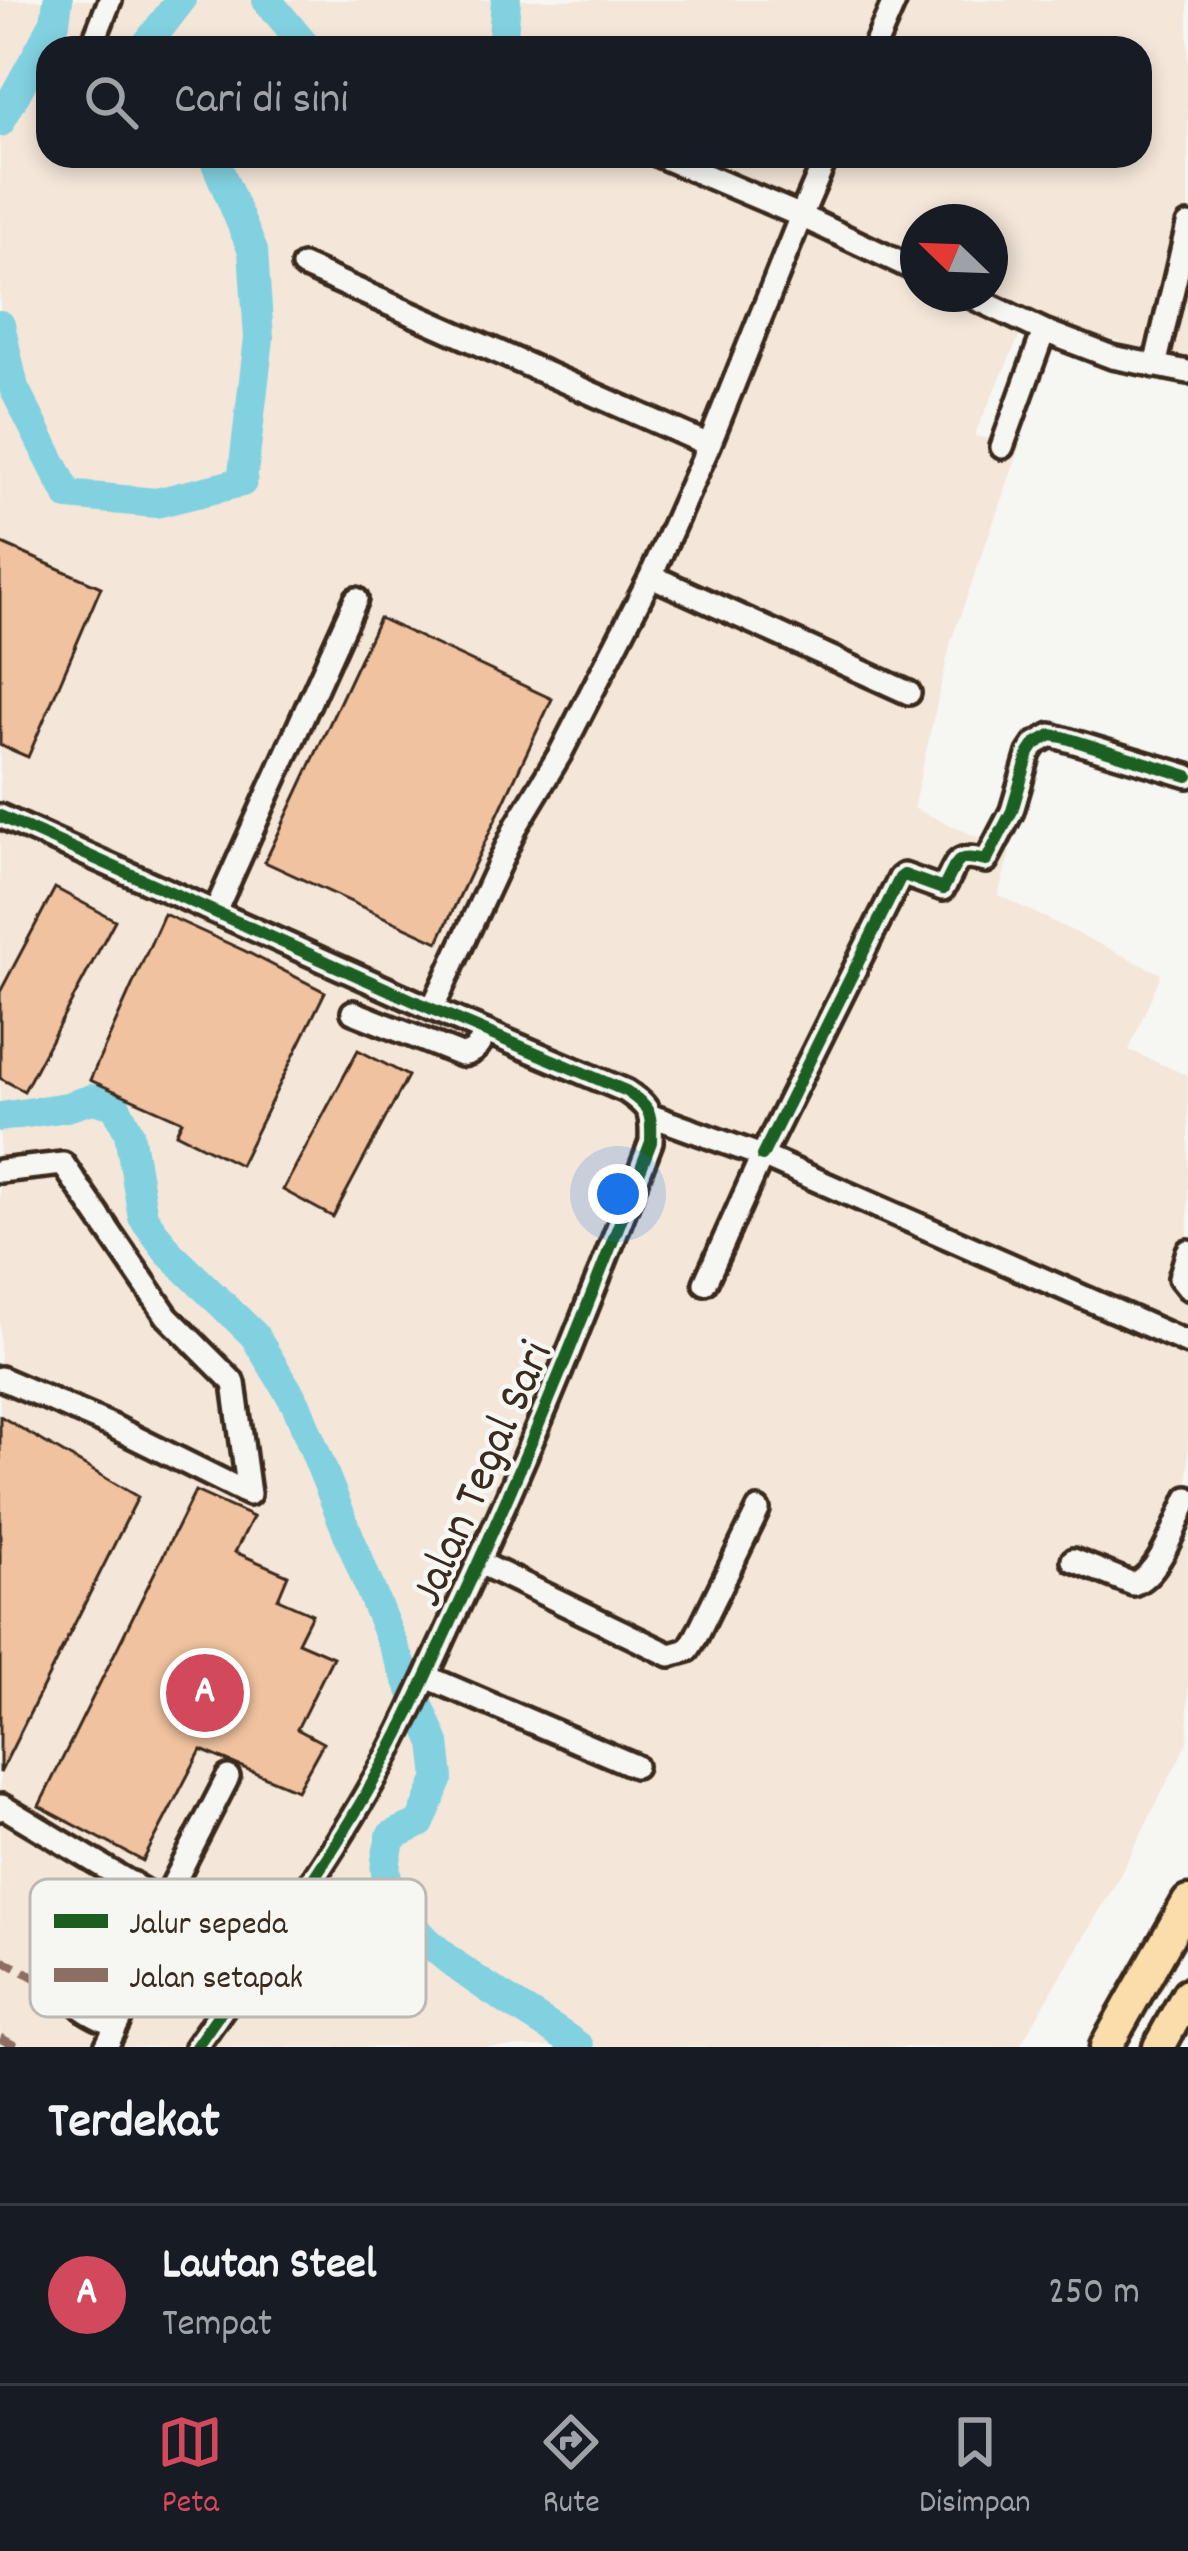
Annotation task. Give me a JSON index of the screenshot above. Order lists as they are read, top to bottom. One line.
{"streets":{"street":["Jalan Tegal Sari"]},"legend":["Jalur sepeda","Jalan setapak"],"north":"top left","page":{"search":"Cari di sini","pins":"A","heading":"Terdekat","list":[{"mark":"A","name":"Lautan Steel","note":"Tempat","value":"250 m"}],"nav":["Peta","Rute","Disimpan"]}}
